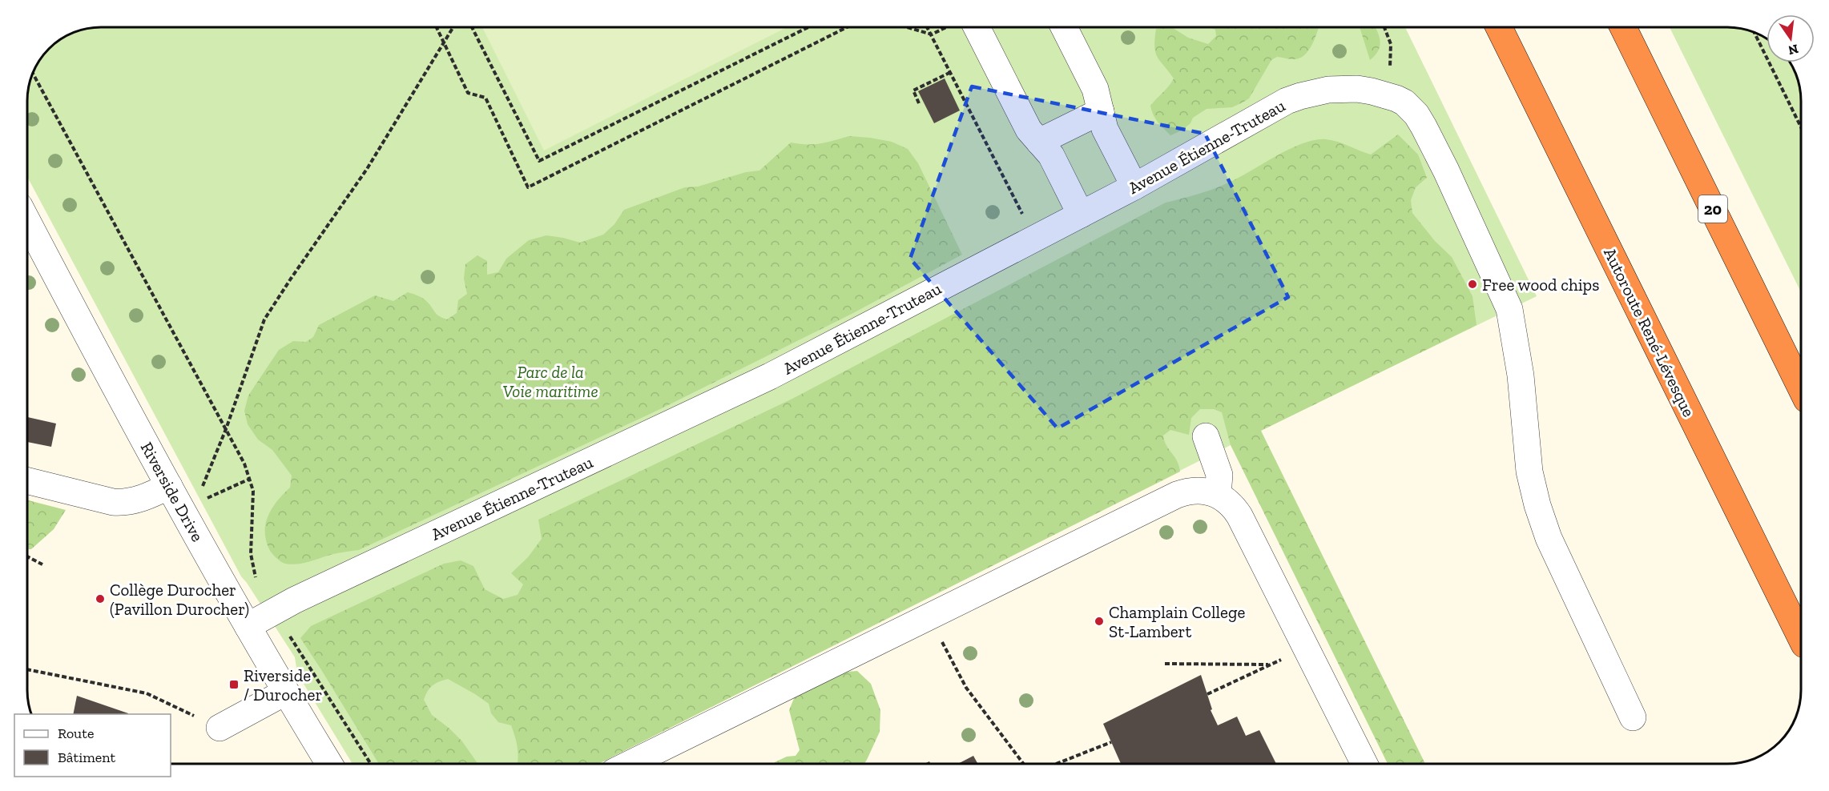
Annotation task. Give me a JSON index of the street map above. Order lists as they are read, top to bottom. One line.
{"streets":{"highway":["20","Autoroute René-Lévesque"],"street":["Avenue Étienne-Truteau","Riverside Drive"]},"crossings":[["Avenue Étienne-Truteau","Riverside Drive"]],"parks":["Parc de la Voie maritime"],"places":{"other":["Free wood chips","Collège Durocher (Pavillon Durocher)","Champlain College St-Lambert"],"transit":["Riverside / Durocher"]},"legend":["Route","Bâtiment"],"north":"bottom"}
